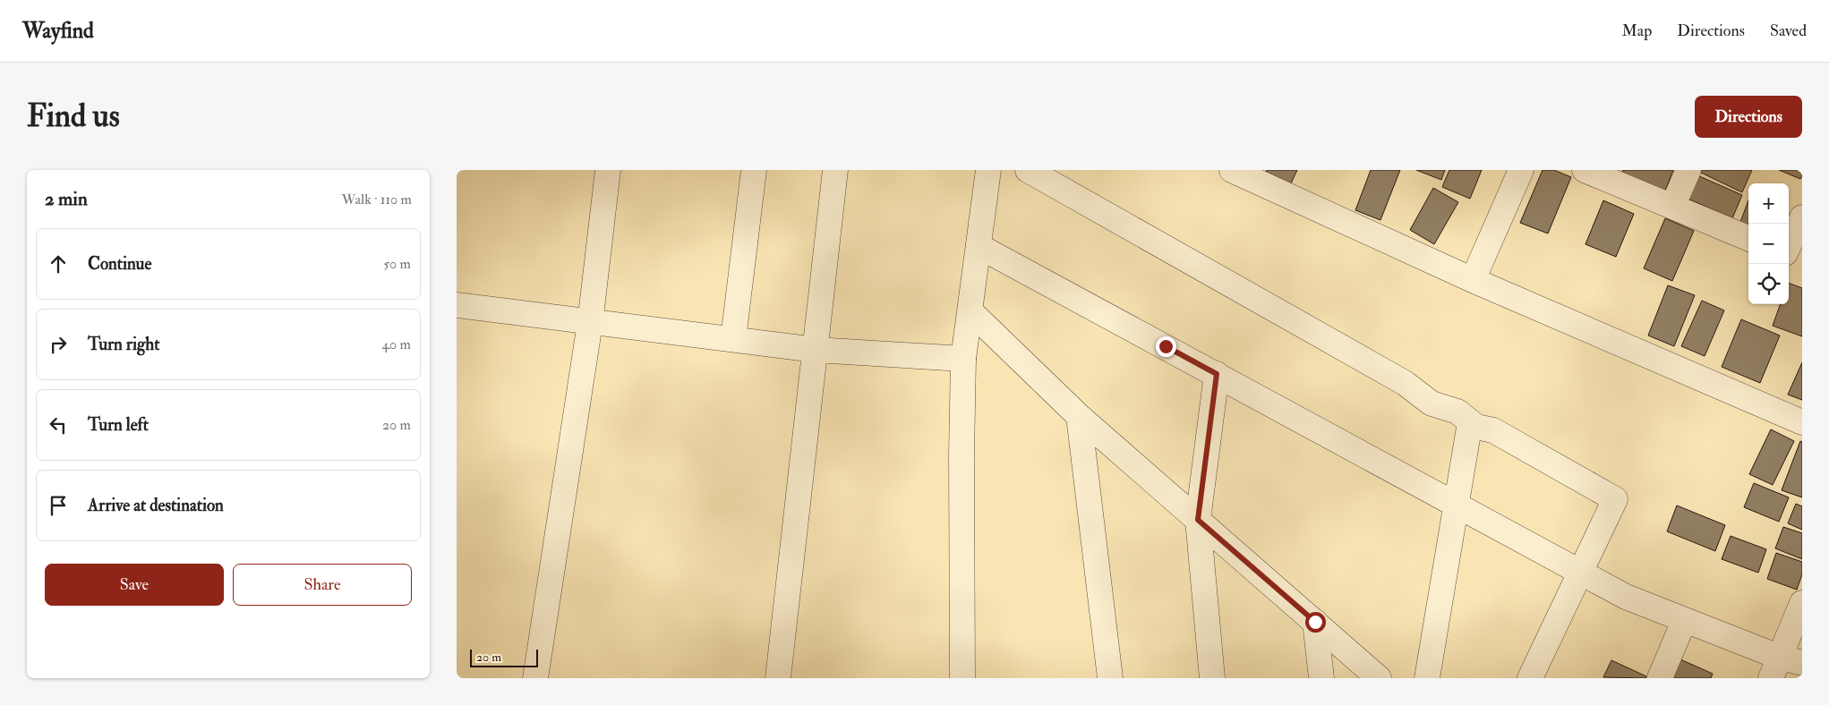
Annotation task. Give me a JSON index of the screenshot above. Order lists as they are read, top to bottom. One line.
{"scale_bar":"20 m","page":{"header":"Wayfind","nav":["Map","Directions","Saved"],"buttons":["Directions",["Save","Share"]],"title":"Find us","heading":["2 min","Walk · 110 m"],"map_buttons":["+","−"],"list":[["Continue","50 m"],["Turn right","40 m"],["Turn left","20 m"],"Arrive at destination"],"scale":"20 m"}}
